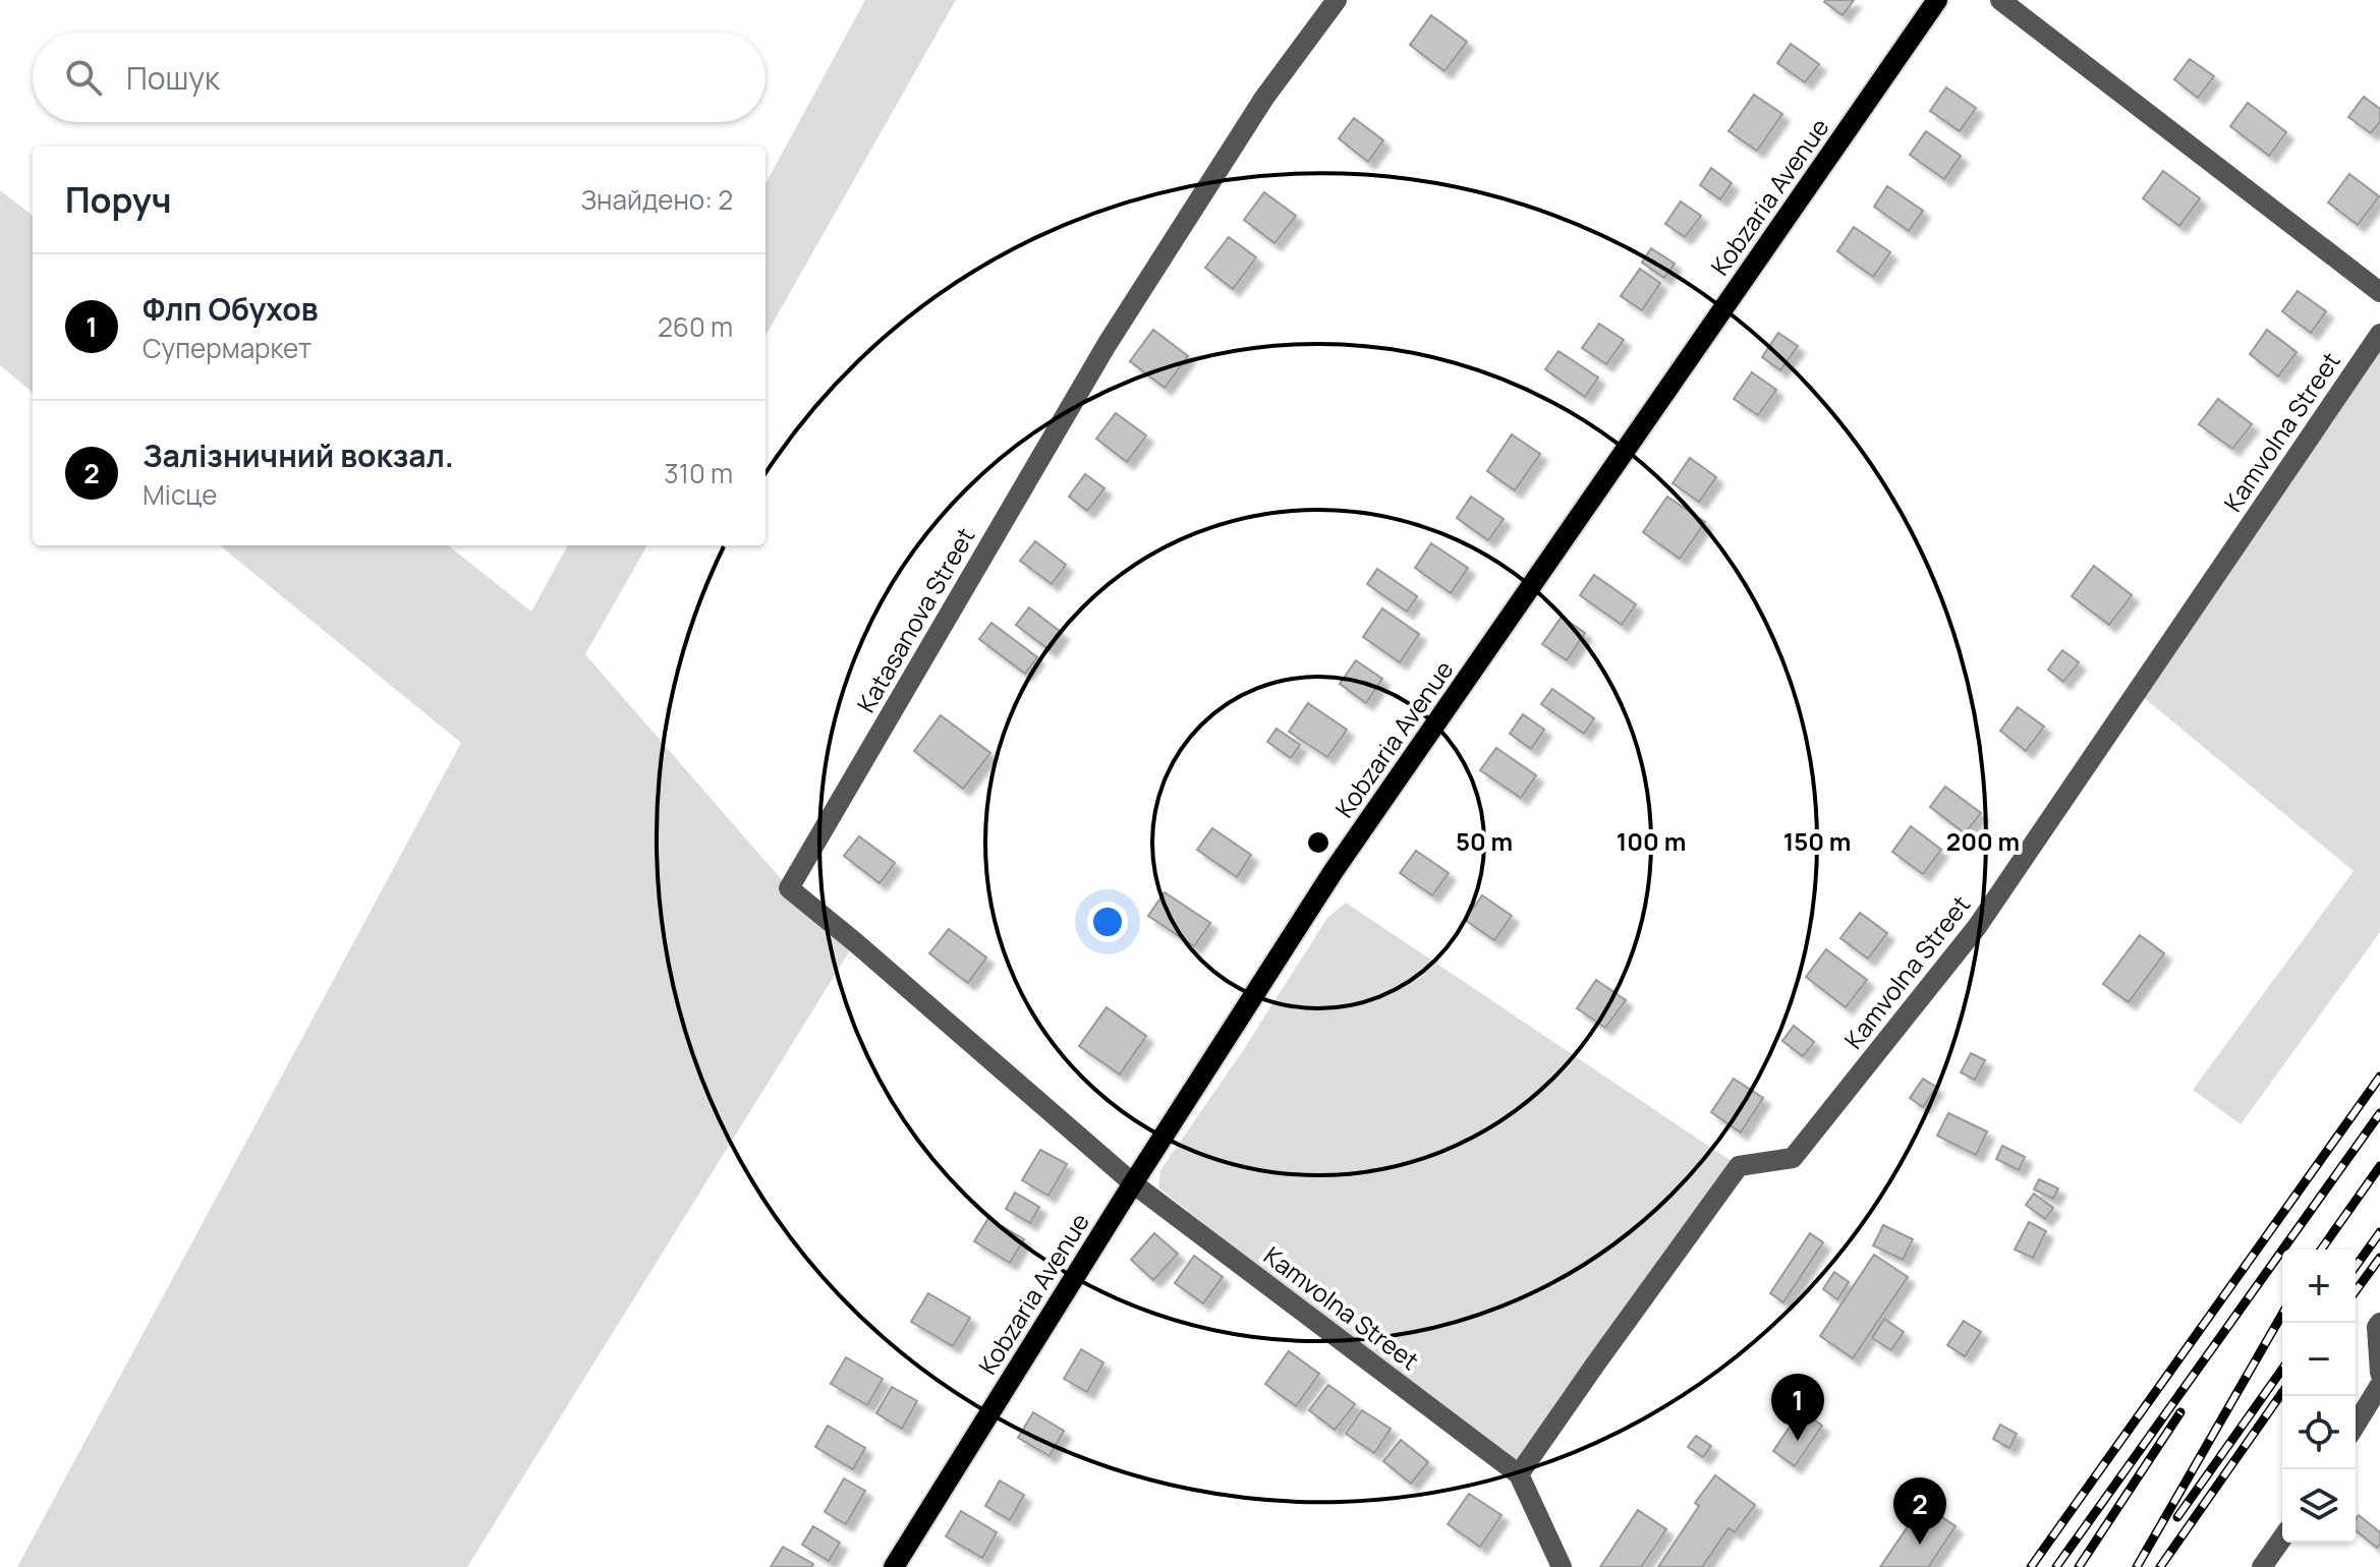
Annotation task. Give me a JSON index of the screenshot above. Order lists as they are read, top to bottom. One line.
{"streets":{"main road":["Kobzaria Avenue"],"street":["Kamvolna Street","Katasanova Street"]},"crossings":[["Kobzaria Avenue","Kamvolna Street"],["Kobzaria Avenue","Katasanova Street"],["Kamvolna Street","Katasanova Street"]],"page":{"search":"Пошук","heading":["Поруч","Знайдено: 2"],"list":[{"mark":"1","name":"Флп Обухов","note":"Супермаркет","value":"260 m"},{"mark":"2","name":"Залізничний вокзал.","note":"Місце","value":"310 m"}],"map_buttons":["+","−"],"pins":["1","2"]},"rings":["50 m","100 m","150 m","200 m"]}
